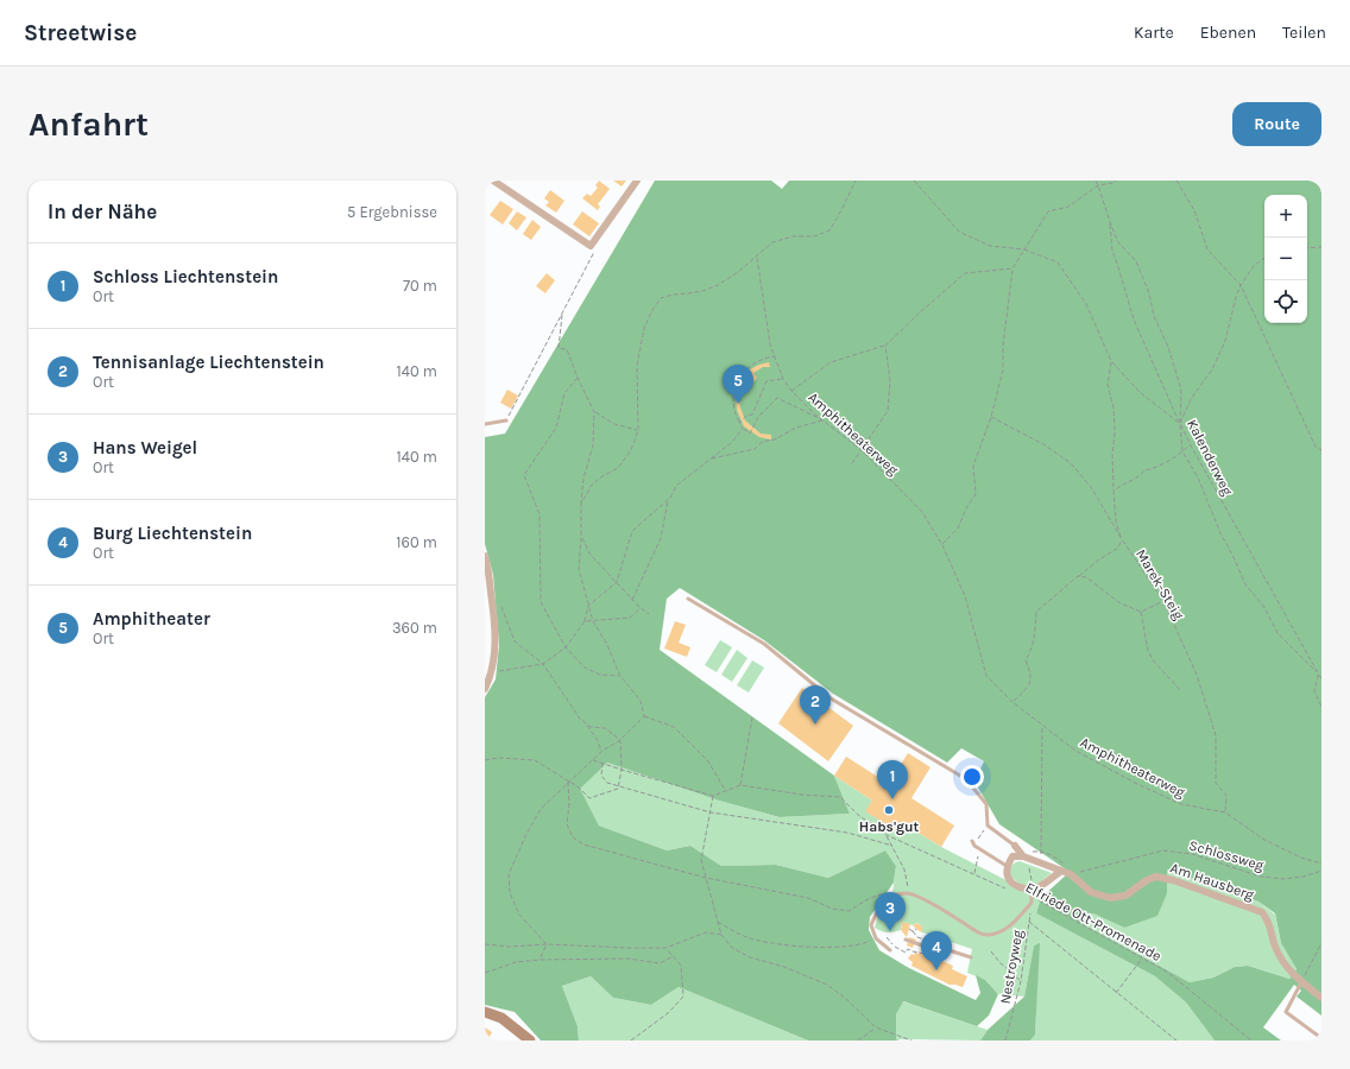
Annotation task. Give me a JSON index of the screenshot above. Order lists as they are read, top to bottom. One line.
{"streets":{"street":["Am Hausberg"],"path":["Amphitheaterweg","Kalenderweg","Marek-Steig","Schlossweg","Elfriede Ott-Promenade","Nestroyweg"]},"crossings":[["Amphitheaterweg","Marek-Steig"],["Schlossweg","Am Hausberg"]],"places":["Habs'gut"],"page":{"header":"Streetwise","nav":["Karte","Ebenen","Teilen"],"buttons":"Route","title":"Anfahrt","heading":["In der Nähe","5 Ergebnisse"],"map_buttons":["+","−"],"list":[{"mark":"1","name":"Schloss Liechtenstein","note":"Ort","value":"70 m"},{"mark":"2","name":"Tennisanlage Liechtenstein","note":"Ort","value":"140 m"},{"mark":"3","name":"Hans Weigel","note":"Ort","value":"140 m"},{"mark":"4","name":"Burg Liechtenstein","note":"Ort","value":"160 m"},{"mark":"5","name":"Amphitheater","note":"Ort","value":"360 m"}],"pins":["5","2","1","3","4"]}}
